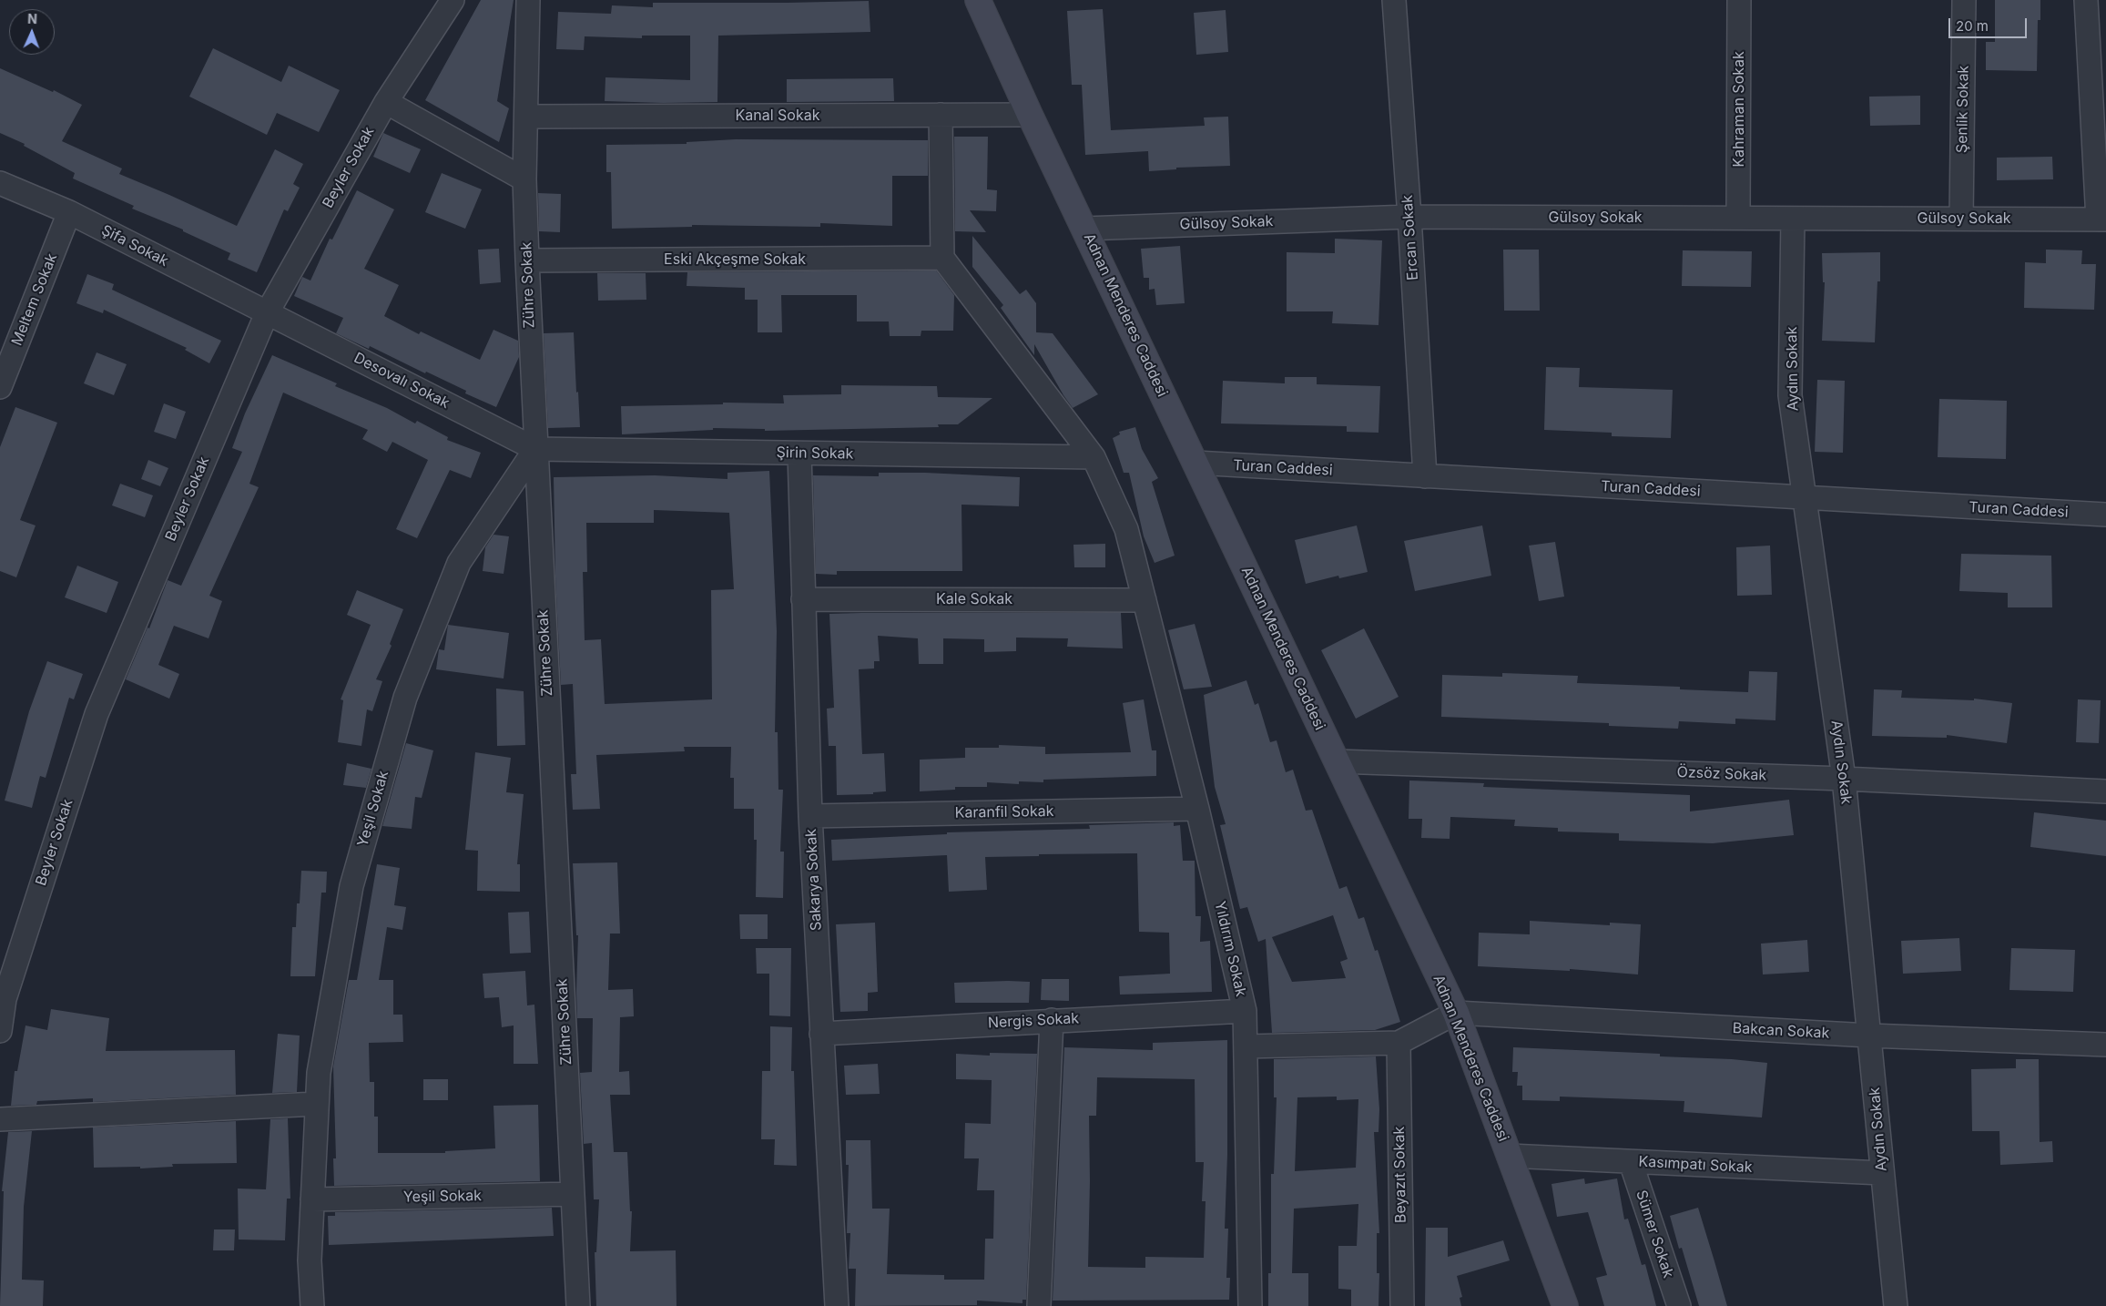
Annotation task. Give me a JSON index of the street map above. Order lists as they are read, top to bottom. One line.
{"streets":{"street":["Kahraman Sokak","Şenlik Sokak","Kanal Sokak","Beyler Sokak","Gülsoy Sokak","Ercan Sokak","Şifa Sokak","Eski Akçeşme Sokak","Zühre Sokak","Meltem Sokak","Adnan Menderes Caddesi","Aydın Sokak","Desovalı Sokak","Şirin Sokak","Turan Caddesi","Kale Sokak","Özsöz Sokak","Yeşil Sokak","Karanfil Sokak","Sakarya Sokak","Yıldırım Sokak","Nergis Sokak","Bakcan Sokak","Kasımpatı Sokak","Beyazıt Sokak","Sümer Sokak"]},"crossings":[["Kahraman Sokak","Gülsoy Sokak"],["Şenlik Sokak","Gülsoy Sokak"],["Kanal Sokak","Zühre Sokak"],["Kanal Sokak","Adnan Menderes Caddesi"],["Beyler Sokak","Şifa Sokak"],["Beyler Sokak","Desovalı Sokak"],["Gülsoy Sokak","Ercan Sokak"],["Gülsoy Sokak","Adnan Menderes Caddesi"],["Gülsoy Sokak","Aydın Sokak"],["Ercan Sokak","Turan Caddesi"],["Şifa Sokak","Meltem Sokak"],["Şifa Sokak","Desovalı Sokak"],["Eski Akçeşme Sokak","Zühre Sokak"],["Zühre Sokak","Desovalı Sokak"],["Zühre Sokak","Şirin Sokak"],["Zühre Sokak","Yeşil Sokak"],["Adnan Menderes Caddesi","Turan Caddesi"],["Adnan Menderes Caddesi","Özsöz Sokak"],["Adnan Menderes Caddesi","Bakcan Sokak"],["Adnan Menderes Caddesi","Kasımpatı Sokak"],["Aydın Sokak","Turan Caddesi"],["Aydın Sokak","Özsöz Sokak"],["Aydın Sokak","Bakcan Sokak"],["Aydın Sokak","Kasımpatı Sokak"],["Desovalı Sokak","Şirin Sokak"],["Desovalı Sokak","Yeşil Sokak"],["Şirin Sokak","Yeşil Sokak"],["Şirin Sokak","Sakarya Sokak"],["Kale Sokak","Sakarya Sokak"],["Kale Sokak","Yıldırım Sokak"],["Karanfil Sokak","Sakarya Sokak"],["Karanfil Sokak","Yıldırım Sokak"],["Sakarya Sokak","Nergis Sokak"],["Yıldırım Sokak","Nergis Sokak"],["Kasımpatı Sokak","Sümer Sokak"]],"scale_bar":"20 m","north":"top"}
